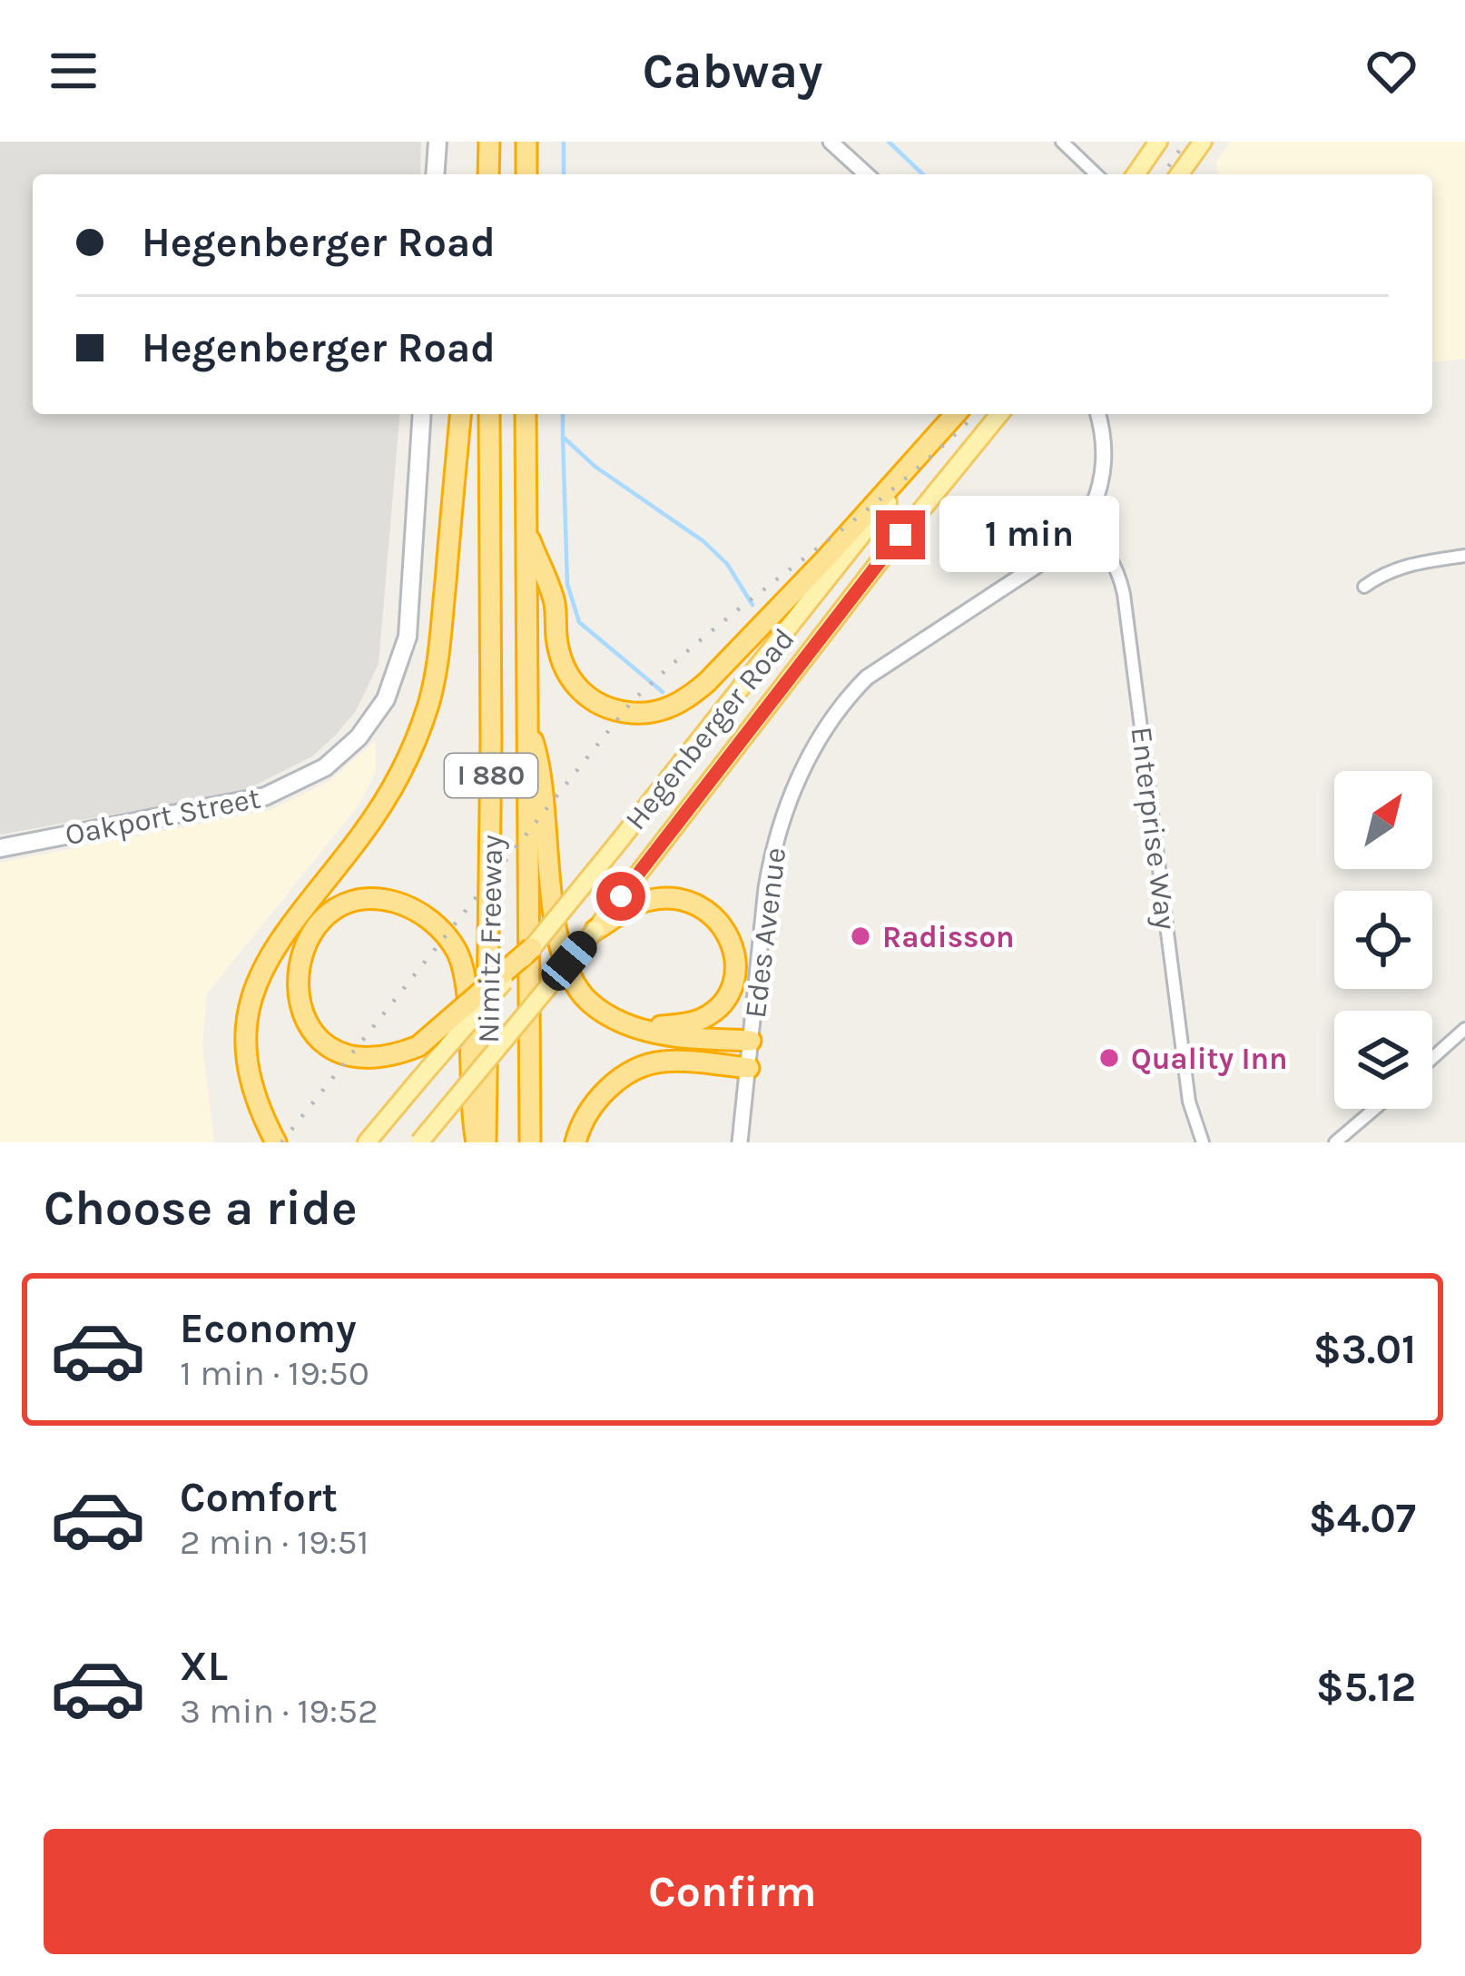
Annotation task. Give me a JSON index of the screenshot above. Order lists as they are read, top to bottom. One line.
{"streets":{"highway":["I 880","Nimitz Freeway"],"main road":["Hegenberger Road","Oakport Street"],"street":["Enterprise Way","Edes Avenue"]},"crossings":[["Enterprise Way","Edes Avenue"]],"places":["Radisson","Quality Inn"],"north":"top right","page":{"header":"Cabway","banner":["Hegenberger Road","Hegenberger Road"],"bubble":"1 min","heading":"Choose a ride","list":[{"name":"Economy","note":"1 min · 19:50","value":"$3.01"},{"name":"Comfort","note":"2 min · 19:51","value":"$4.07"},{"name":"XL","note":"3 min · 19:52","value":"$5.12"}],"buttons":"Confirm"}}
